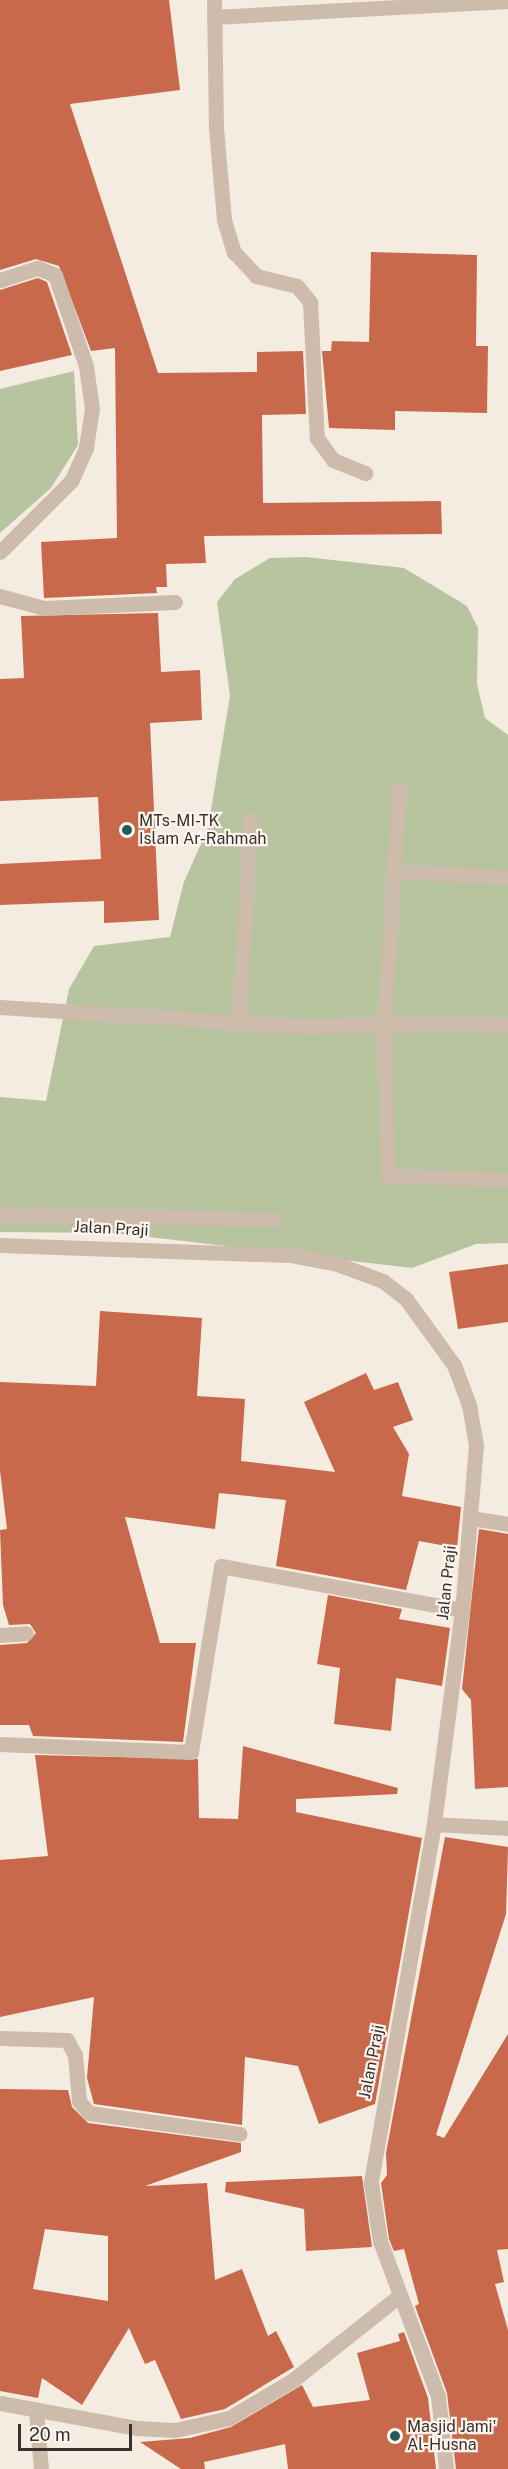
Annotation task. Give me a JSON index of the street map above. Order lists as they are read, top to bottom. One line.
{"streets":{"street":["Jalan Praji"]},"places":["MTs-MI-TK Islam Ar-Rahmah","Masjid Jami' Al-Husna"],"scale_bar":"20 m"}
